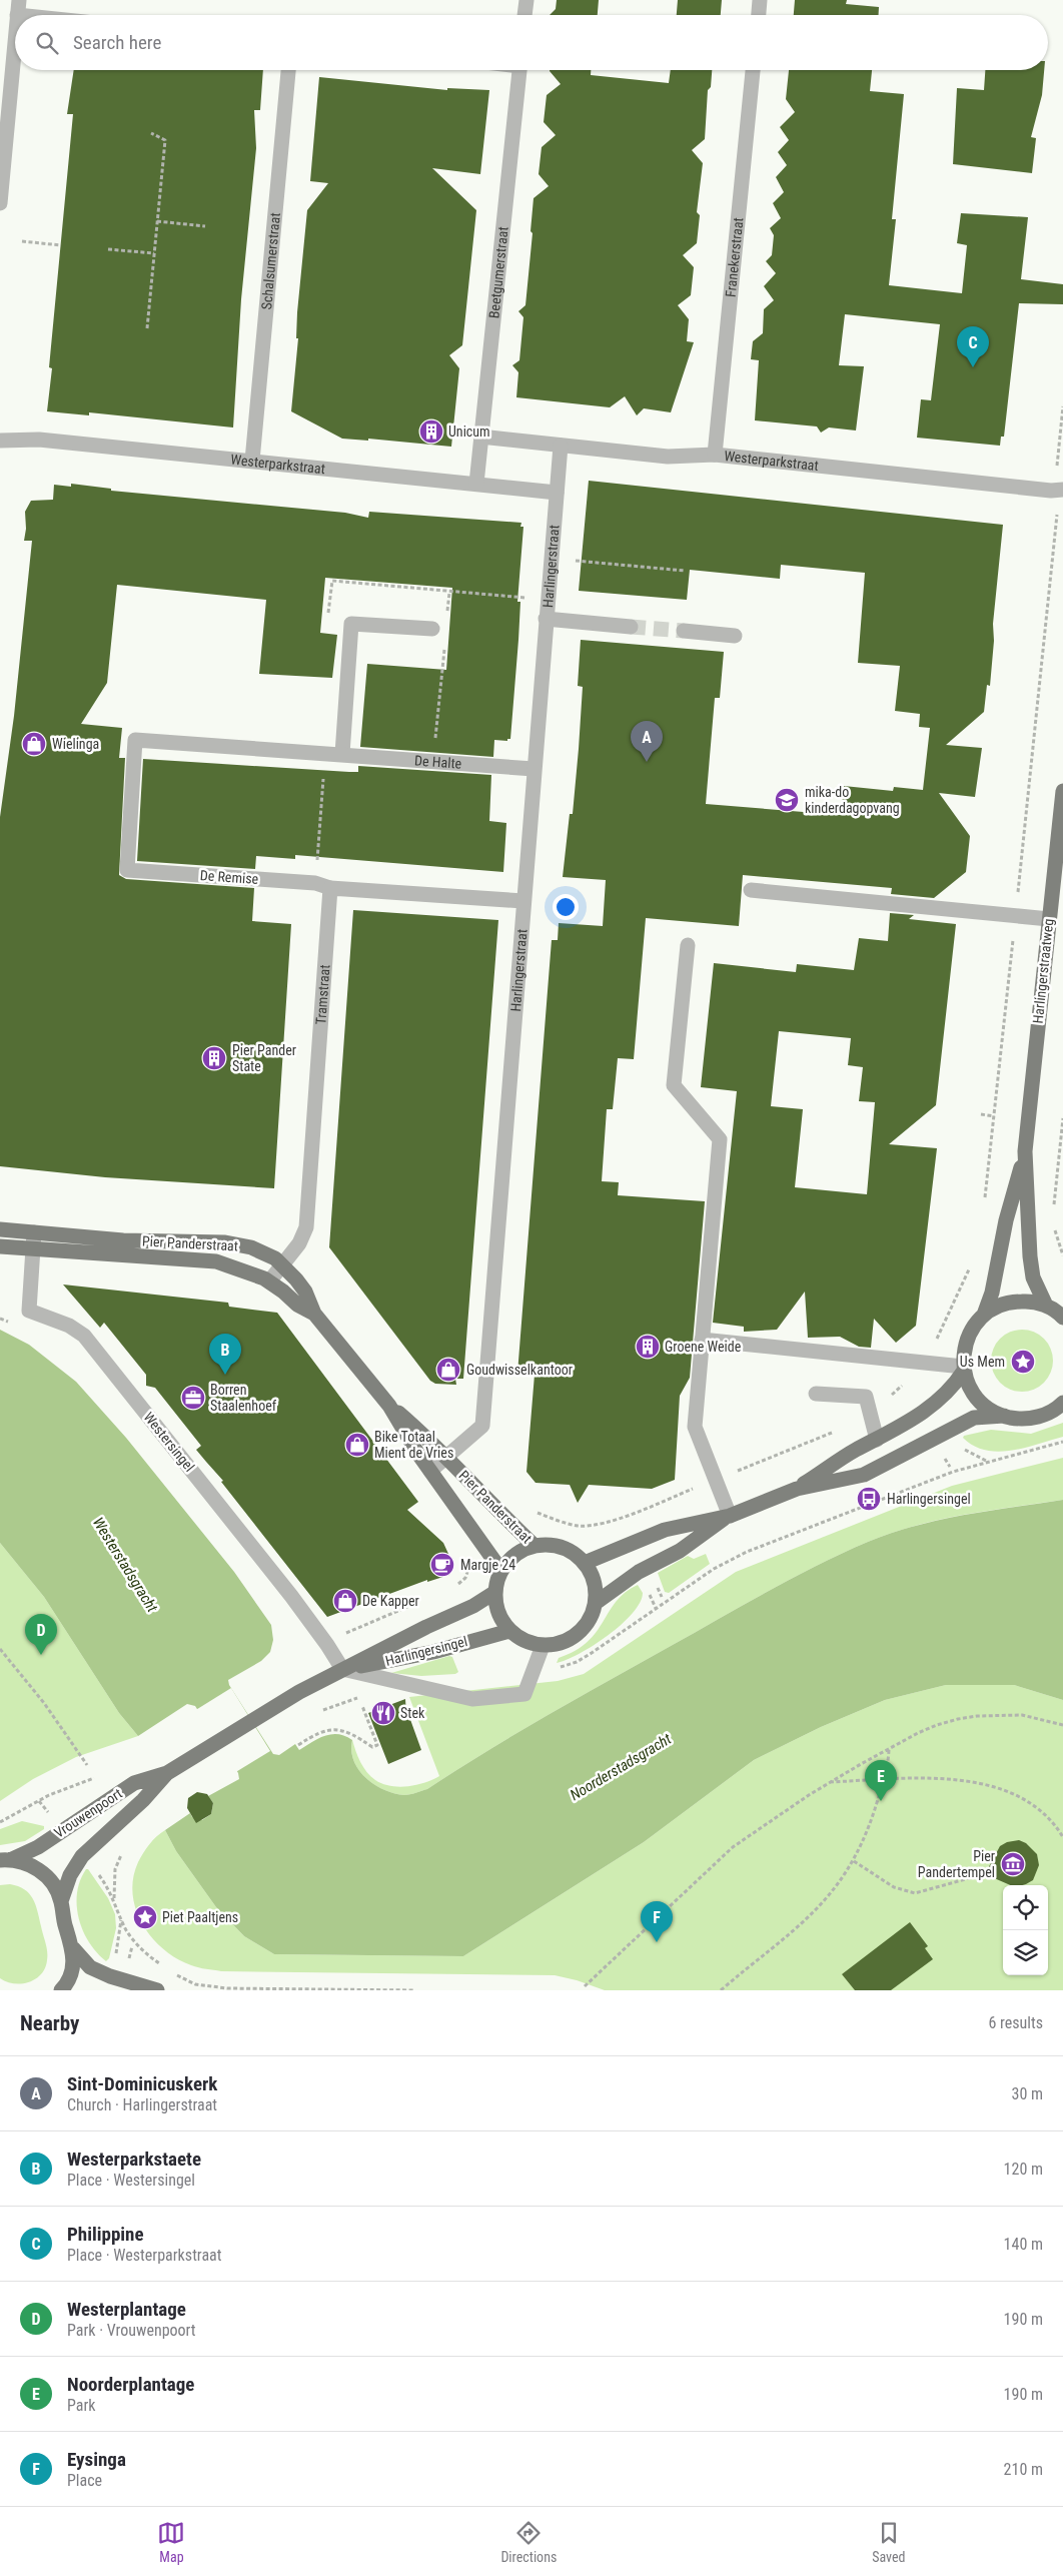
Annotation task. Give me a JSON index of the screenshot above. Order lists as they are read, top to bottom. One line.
{"streets":{"main road":["Harlingerstraatweg","Pier Panderstraat","Harlingersingel","Vrouwenpoort"],"street":["Franekerstraat","Schalsumerstraat","Beetgumerstraat","Westerparkstraat","Harlingerstraat","De Halte","De Remise","Tramstraat","Westersingel"]},"crossings":[["Franekerstraat","Westerparkstraat"],["Schalsumerstraat","Westerparkstraat"],["Beetgumerstraat","Westerparkstraat"],["Westerparkstraat","Harlingerstraat"],["Harlingerstraat","De Halte"],["Harlingerstraat","Pier Panderstraat"],["De Halte","De Remise"],["De Remise","Tramstraat"],["Tramstraat","Pier Panderstraat"],["Pier Panderstraat","Westersingel"],["Pier Panderstraat","Harlingersingel"],["Westersingel","Harlingersingel"],["Harlingersingel","Vrouwenpoort"]],"water":["Westerstadsgracht","Noorderstadsgracht"],"places":{"building":["Unicum","Pier Pander State","Groene Weide"],"shop":["Wielinga","Goudwisselkantoor","Bike Totaal Mient de Vries","De Kapper"],"school or university":["mika-do kinderdagopvang"],"place":["Us Mem","Piet Paaltjens"],"office":["Borren Staalenhoef"],"bus stop":["Harlingersingel"],"cafe":["Margje 24"],"restaurant":["Stek"],"museum":["Pier Pandertempel"]},"page":{"search":"Search here","pins":["C","A","B","D","E","F"],"heading":["Nearby","6 results"],"list":[{"mark":"A","name":"Sint-Dominicuskerk","note":"Church · Harlingerstraat","value":"30 m"},{"mark":"B","name":"Westerparkstaete","note":"Place · Westersingel","value":"120 m"},{"mark":"C","name":"Philippine","note":"Place · Westerparkstraat","value":"140 m"},{"mark":"D","name":"Westerplantage","note":"Park · Vrouwenpoort","value":"190 m"},{"mark":"E","name":"Noorderplantage","note":"Park","value":"190 m"},{"mark":"F","name":"Eysinga","note":"Place","value":"210 m"}],"nav":["Map","Directions","Saved"]}}
